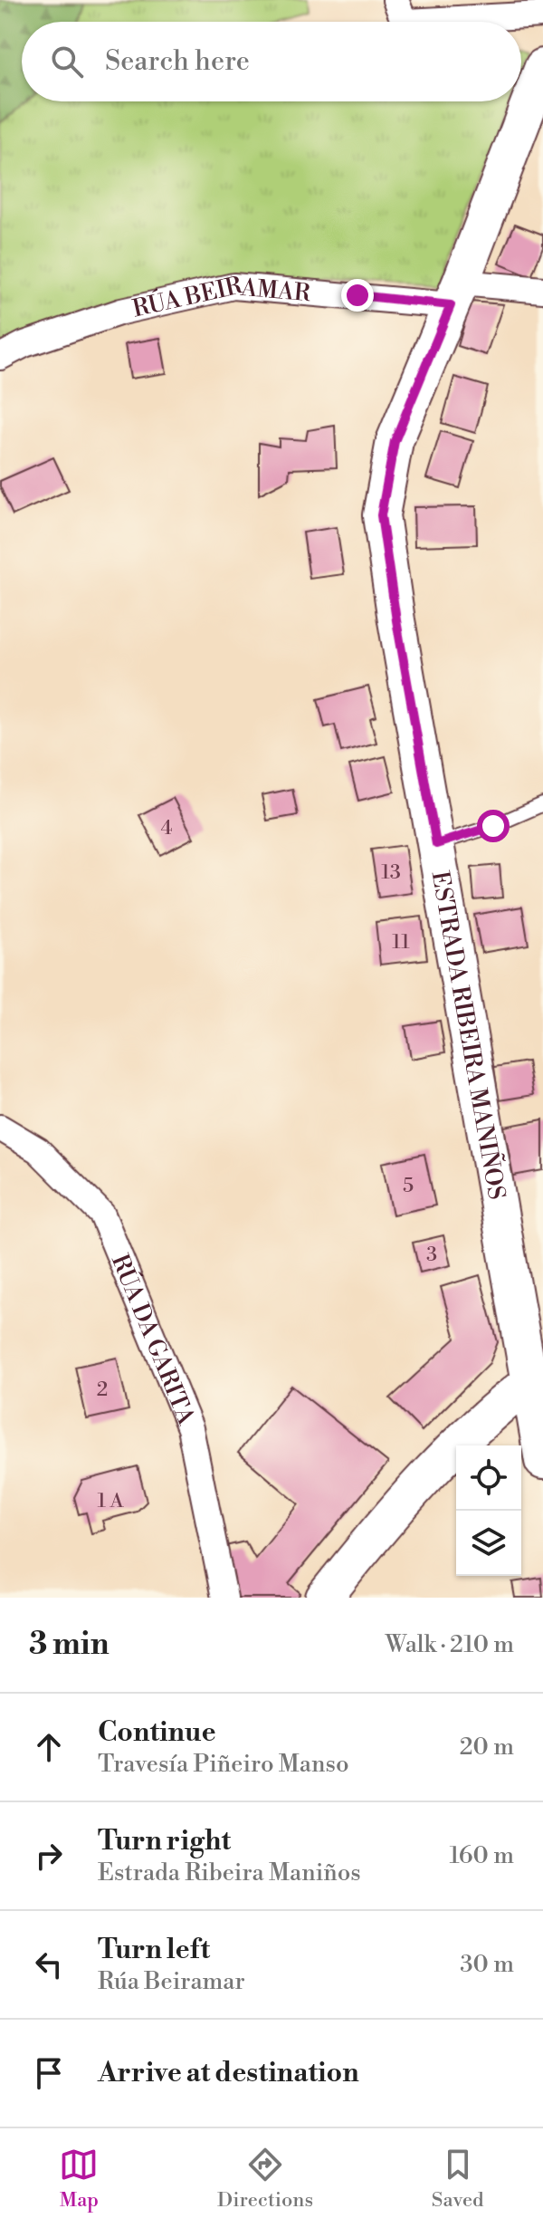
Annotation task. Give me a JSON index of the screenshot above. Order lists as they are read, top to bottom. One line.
{"streets":{"street":["RÚA BEIRAMAR","ESTRADA RIBEIRA MANIÑOS","RÚA DA GARITA"]},"crossings":[["RÚA BEIRAMAR","ESTRADA RIBEIRA MANIÑOS"]],"house_numbers":["4","13","11","5","3","2","1 A"],"page":{"search":"Search here","heading":["3 min","Walk · 210 m"],"list":[["Continue","Travesía Piñeiro Manso","20 m"],["Turn right","Estrada Ribeira Maniños","160 m"],["Turn left","Rúa Beiramar","30 m"],"Arrive at destination"],"nav":["Map","Directions","Saved"]}}
